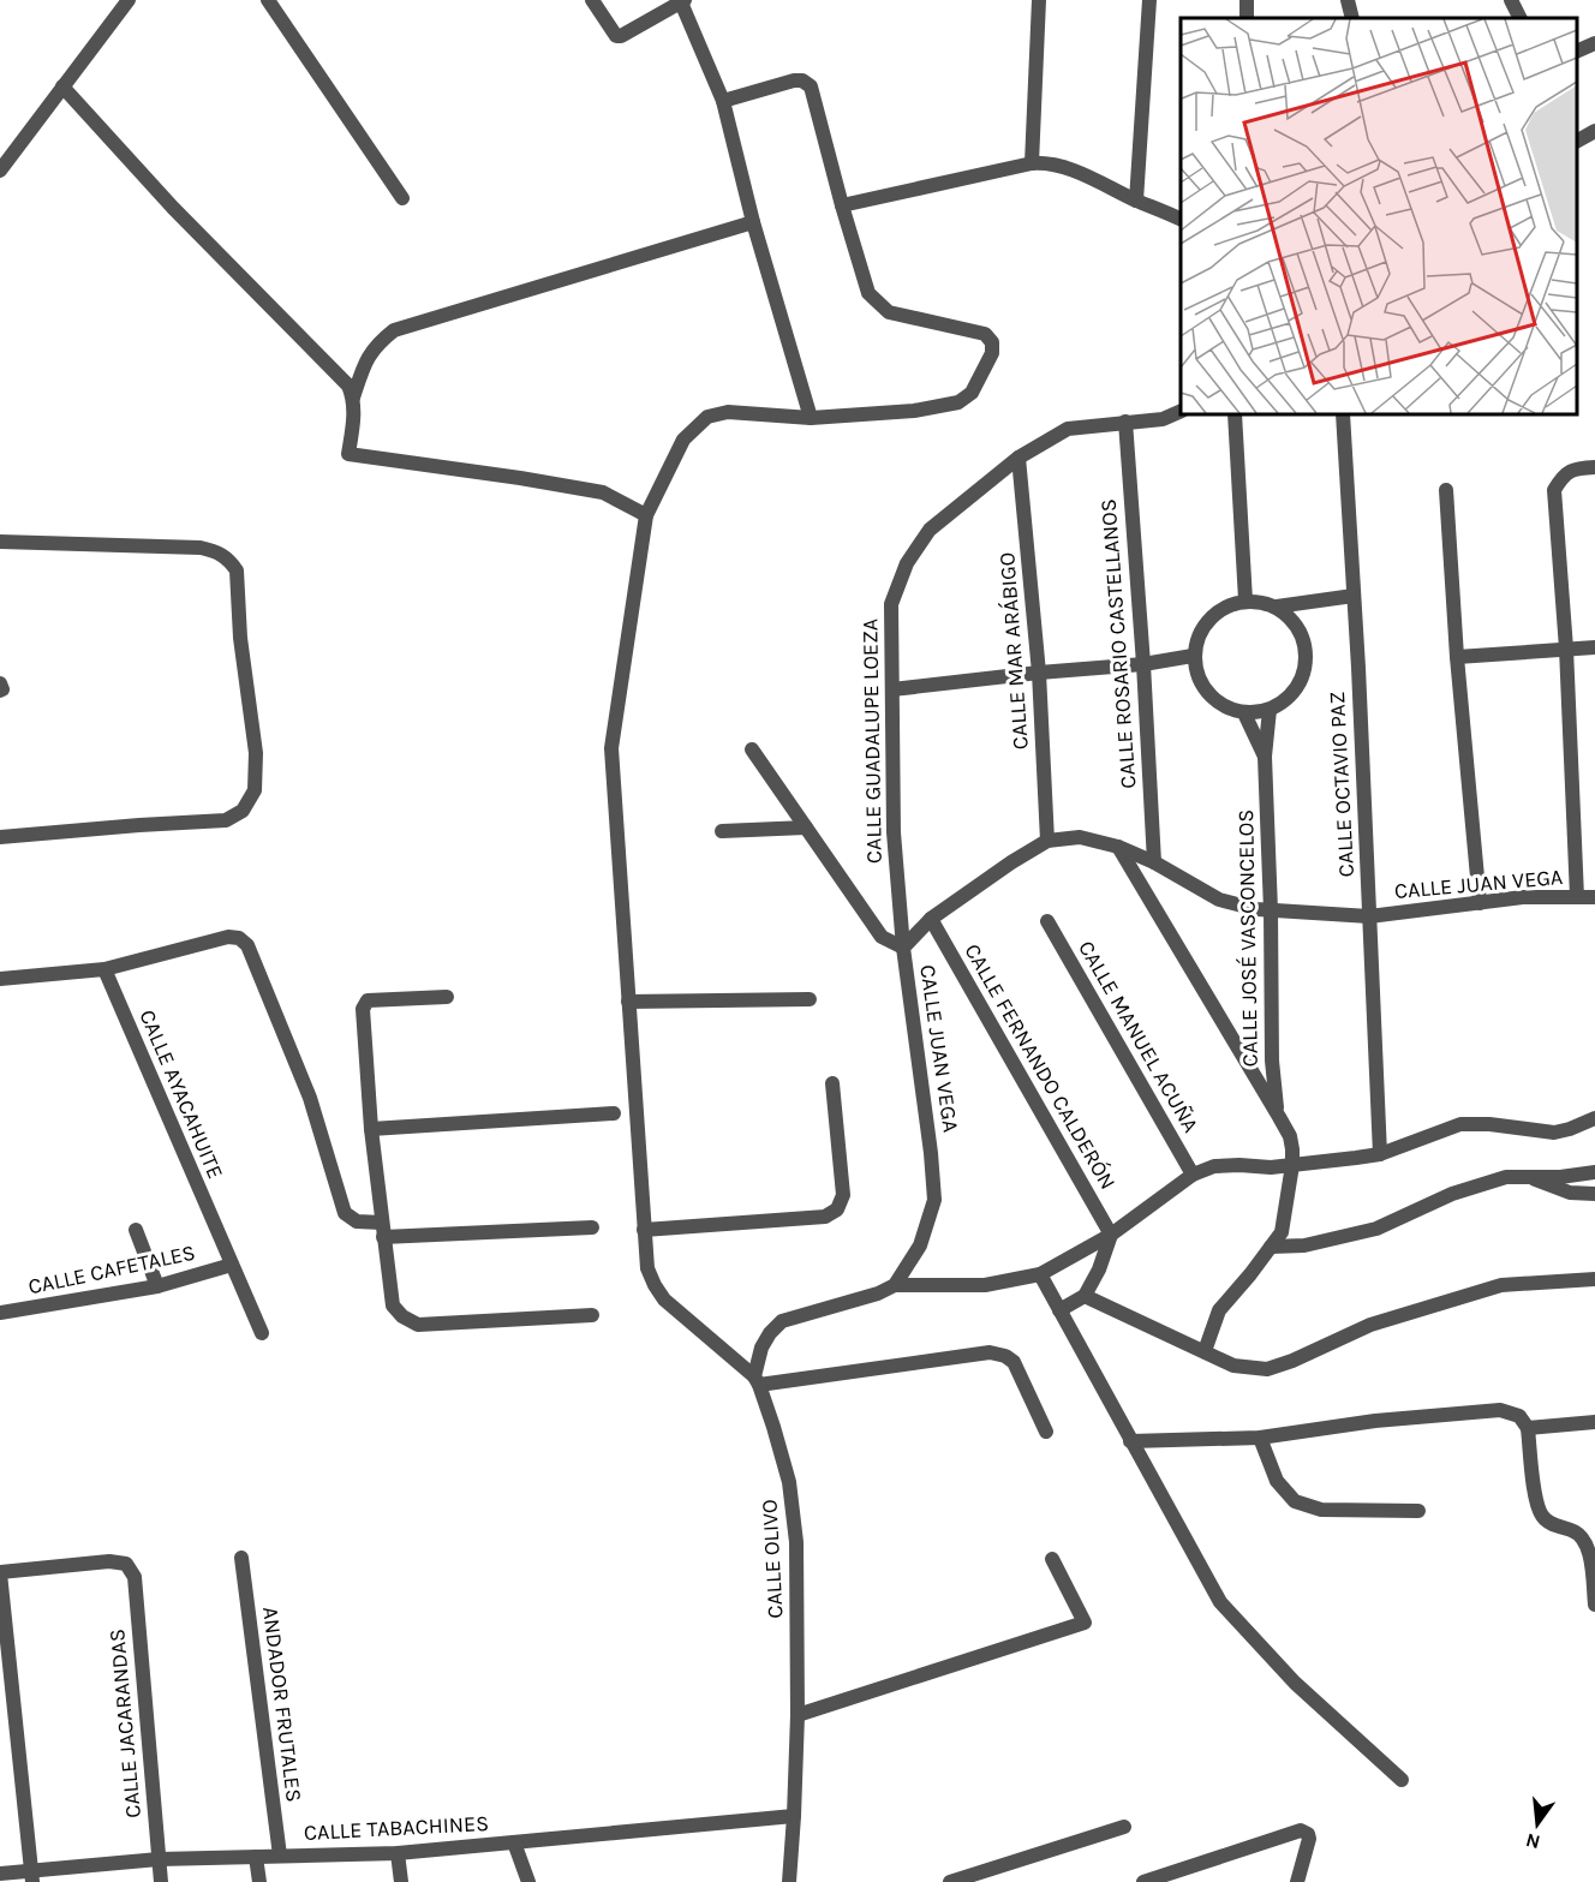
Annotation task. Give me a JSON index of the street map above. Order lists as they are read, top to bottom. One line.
{"streets":{"street":["CALLE ROSARIO CASTELLANOS","CALLE MAR ARÁBIGO","CALLE GUADALUPE LOEZA","CALLE OCTAVIO PAZ","CALLE JUAN VEGA","CALLE JOSÉ VASCONCELOS","CALLE MANUEL ACUÑA","CALLE FERNANDO CALDERÓN","CALLE AYACAHUITE","CALLE CAFETALES","CALLE OLIVO","ANDADOR FRUTALES","CALLE JACARANDAS","CALLE TABACHINES"]},"crossings":[["CALLE ROSARIO CASTELLANOS","CALLE GUADALUPE LOEZA"],["CALLE ROSARIO CASTELLANOS","CALLE JUAN VEGA"],["CALLE MAR ARÁBIGO","CALLE GUADALUPE LOEZA"],["CALLE MAR ARÁBIGO","CALLE JUAN VEGA"],["CALLE GUADALUPE LOEZA","CALLE JUAN VEGA"],["CALLE OCTAVIO PAZ","CALLE JUAN VEGA"],["CALLE JUAN VEGA","CALLE JOSÉ VASCONCELOS"],["CALLE JUAN VEGA","CALLE FERNANDO CALDERÓN"],["CALLE AYACAHUITE","CALLE CAFETALES"],["CALLE OLIVO","CALLE TABACHINES"],["ANDADOR FRUTALES","CALLE TABACHINES"],["CALLE JACARANDAS","CALLE TABACHINES"]],"north":"bottom"}
